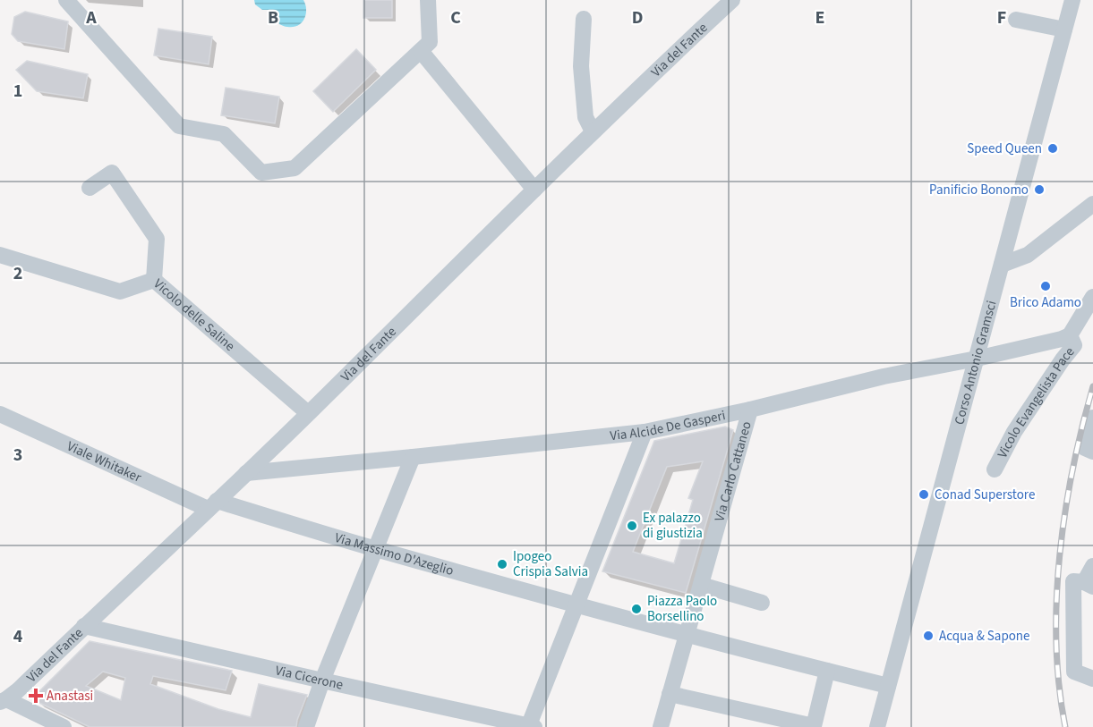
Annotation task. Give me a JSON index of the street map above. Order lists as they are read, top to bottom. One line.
{"streets":{"street":["Via del Fante","Vicolo delle Saline","Corso Antonio Gramsci","Vicolo Evangelista Pace","Via Alcide De Gasperi","Viale Whitaker","Via Carlo Cattaneo","Via Massimo D'Azeglio","Via Cicerone"]},"crossings":[["Via del Fante","Vicolo delle Saline"],["Via del Fante","Via Alcide De Gasperi"],["Via del Fante","Viale Whitaker"],["Via del Fante","Via Massimo D'Azeglio"],["Via del Fante","Via Cicerone"],["Corso Antonio Gramsci","Via Alcide De Gasperi"],["Vicolo Evangelista Pace","Via Alcide De Gasperi"],["Via Alcide De Gasperi","Via Carlo Cattaneo"],["Viale Whitaker","Via Massimo D'Azeglio"],["Via Carlo Cattaneo","Via Massimo D'Azeglio"]],"places":{"other":["Speed Queen","Panificio Bonomo","Brico Adamo","Conad Superstore","Ex palazzo di giustizia","Ipogeo Crispia Salvia","Piazza Paolo Borsellino","Acqua & Sapone"],"health":["Anastasi"]},"grid":{"columns":["A","B","C","D","E","F"],"rows":["1","2","3","4"]}}
